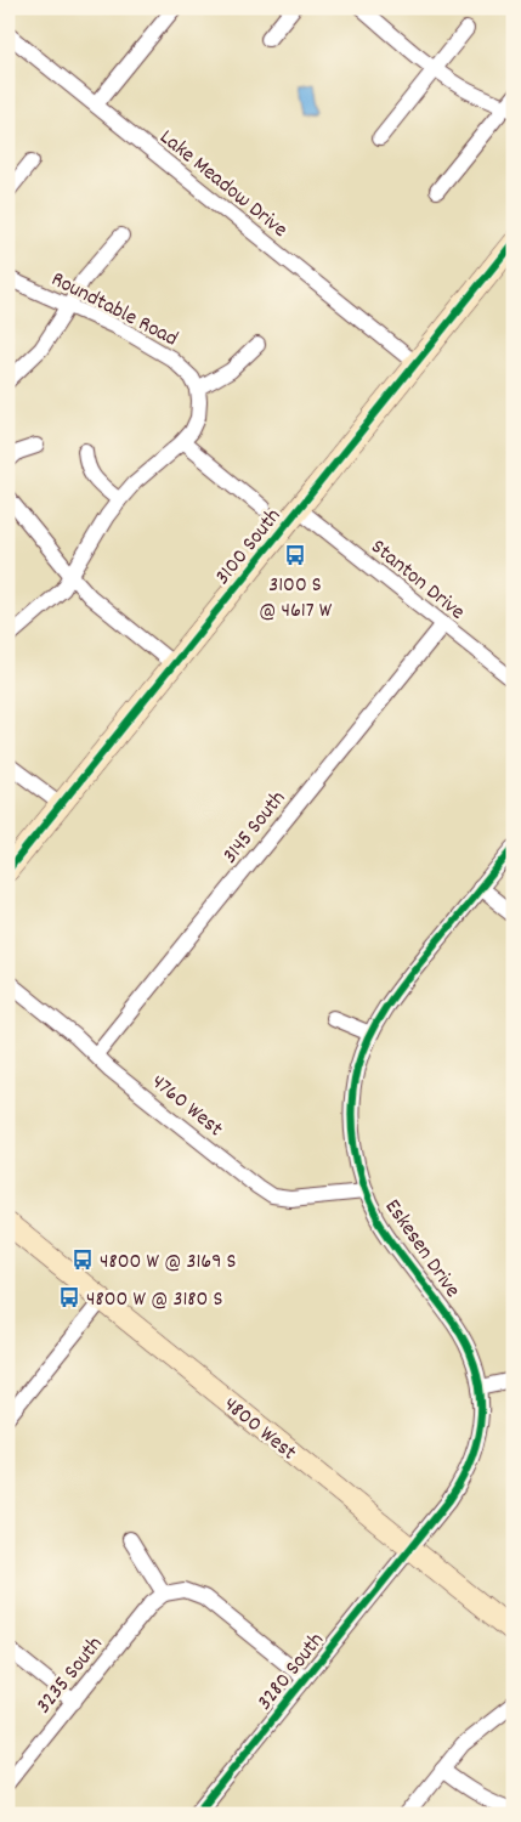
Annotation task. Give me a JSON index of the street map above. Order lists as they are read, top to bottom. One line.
{"streets":{"main road":["3100 South","4800 West"],"street":["Lake Meadow Drive","Roundtable Road","Stanton Drive","3145 South","4760 West","Eskesen Drive","3280 South","3235 South"]},"crossings":[["Lake Meadow Drive","3100 South"],["3100 South","Stanton Drive"],["Stanton Drive","3145 South"],["3145 South","4760 West"],["4760 West","Eskesen Drive"],["Eskesen Drive","4800 West"],["Eskesen Drive","3280 South"],["4800 West","3280 South"]],"places":{"bus stop":["3100 S @ 4617 W","4800 W @ 3169 S","4800 W @ 3180 S"]}}
